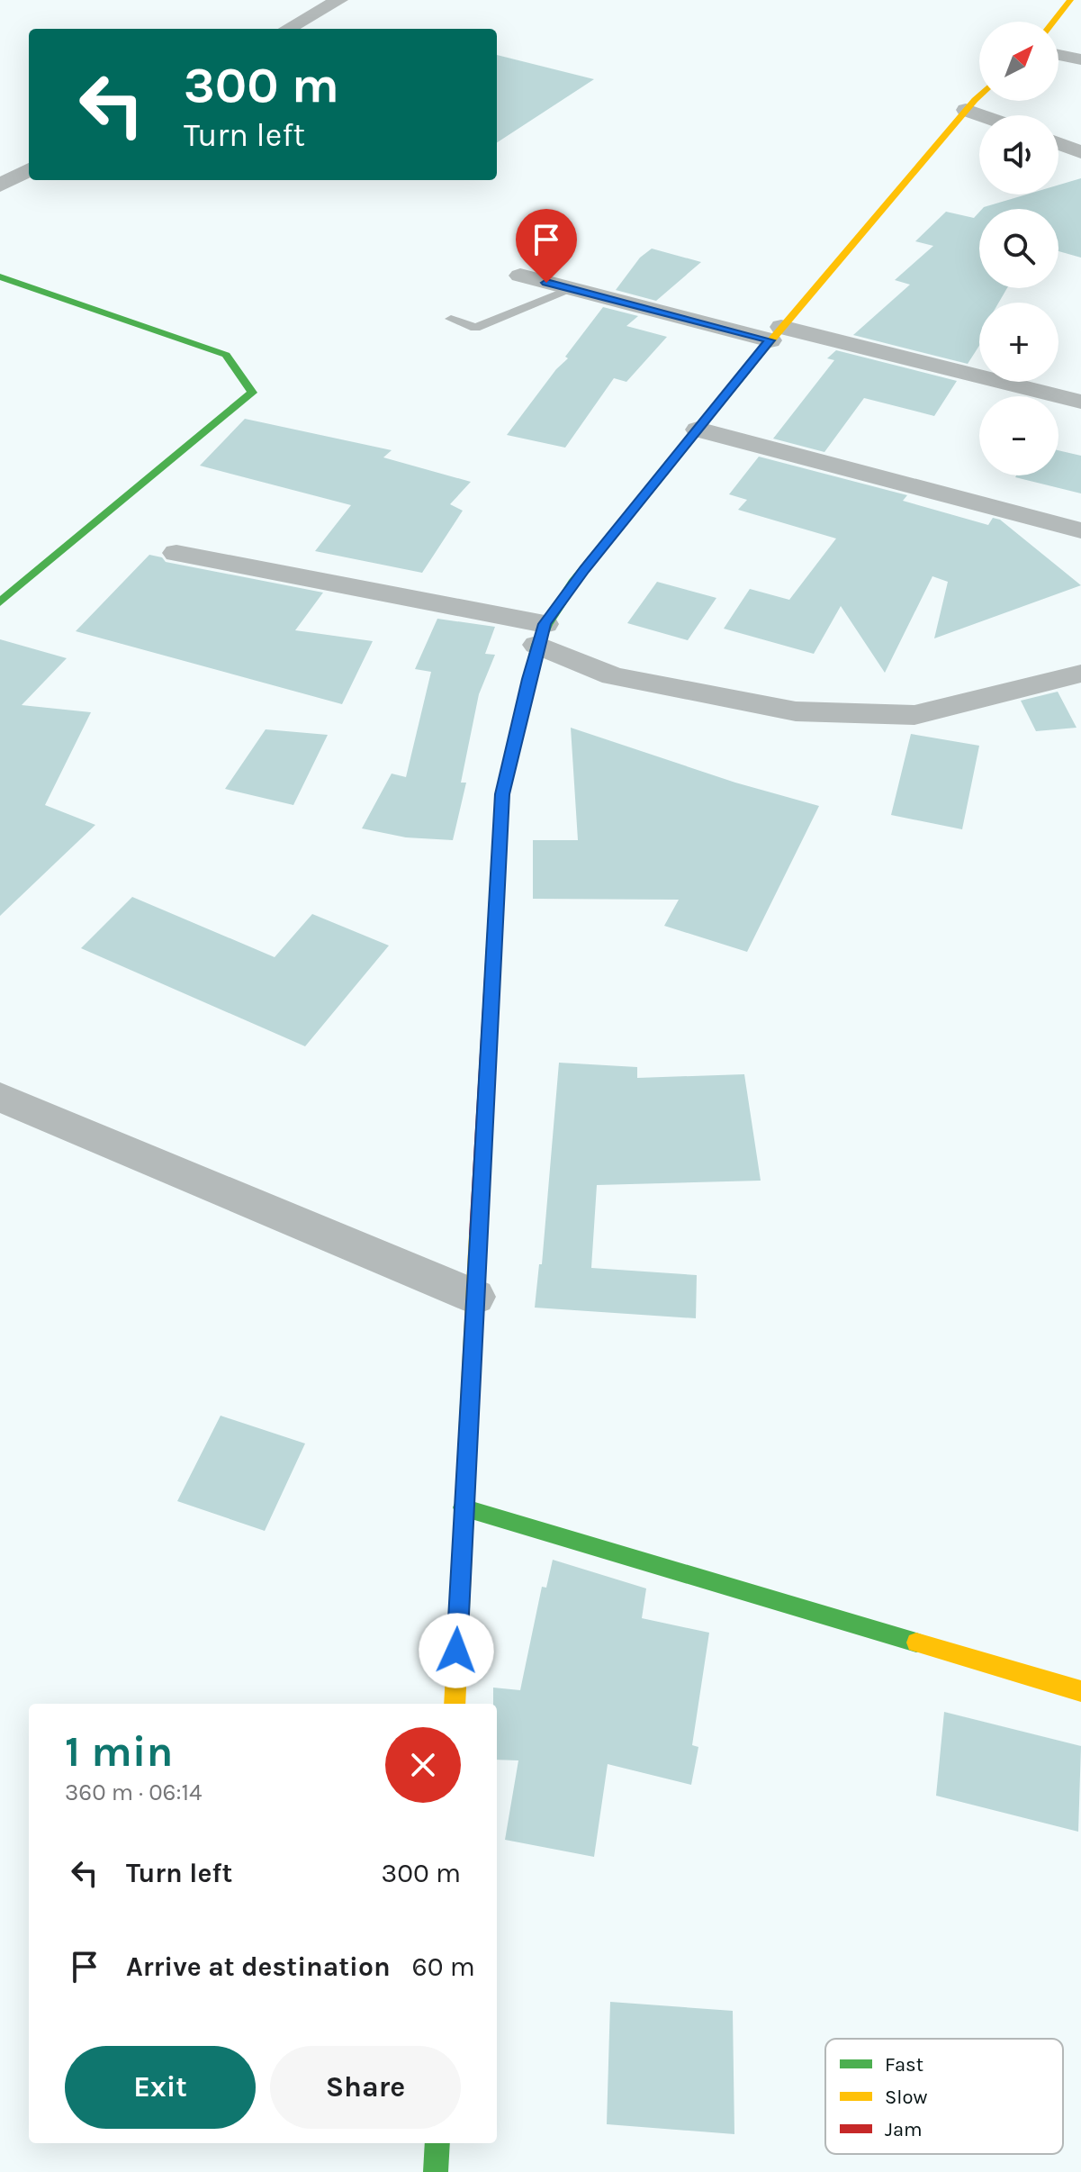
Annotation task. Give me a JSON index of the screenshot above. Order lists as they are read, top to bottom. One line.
{"legend":["Fast","Slow","Jam"],"north":"top right","page":{"map_buttons":["+","−"],"turn":["300 m","Turn left"],"heading":["1 min","360 m · 06:14"],"list":[{"name":"Turn left","value":"300 m"},{"name":"Arrive at destination","value":"60 m"}],"buttons":["Exit","Share"]}}
